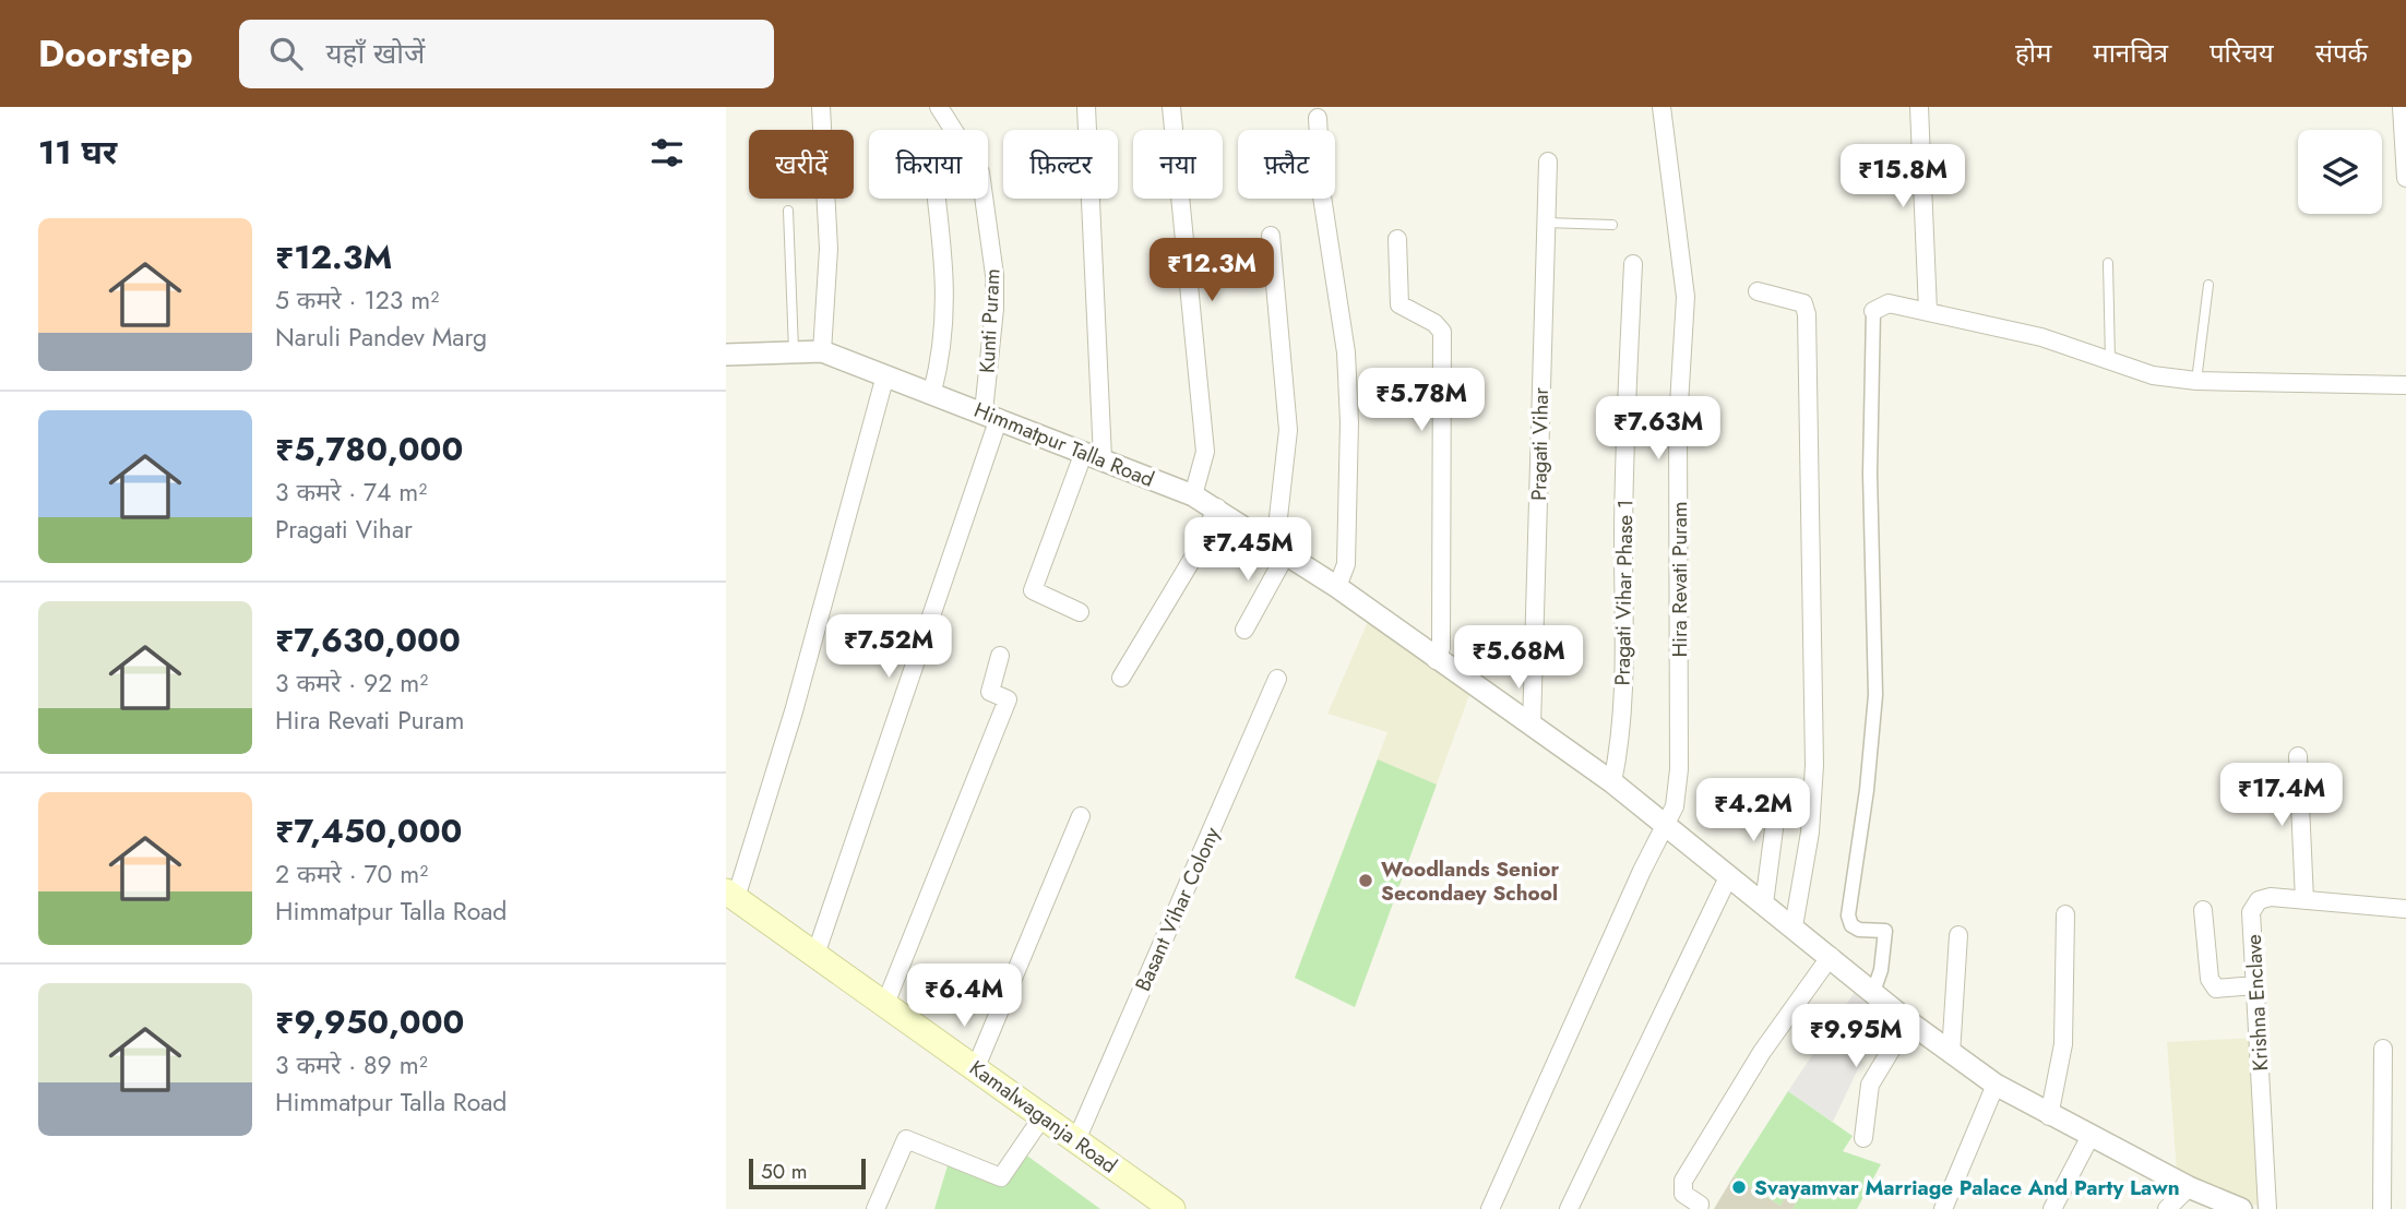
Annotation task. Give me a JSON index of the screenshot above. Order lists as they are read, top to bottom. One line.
{"streets":{"main road":["Kamalwaganja Road"],"street":["Kunti Puram","Himmatpur Talla Road","Pragati Vihar","Hira Revati Puram","Pragati Vihar Phase 1","Basant Vihar Colony","Krishna Enclave"]},"crossings":[["Kunti Puram","Himmatpur Talla Road"],["Kunti Puram","Kamalwaganja Road"],["Himmatpur Talla Road","Pragati Vihar"],["Himmatpur Talla Road","Hira Revati Puram"],["Himmatpur Talla Road","Pragati Vihar Phase 1"],["Basant Vihar Colony","Kamalwaganja Road"]],"places":["Woodlands Senior Secondaey School","Svayamvar Marriage Palace And Party Lawn"],"scale_bar":"50 m","page":{"header":"Doorstep","search":"यहाँ खोजें","nav":["होम","मानचित्र","परिचय","संपर्क"],"heading":"11 घर","chip":["खरीदें","किराया","फ़िल्टर","नया","फ़्लैट"],"price":["₹15.8M","₹12.3M","₹5.78M","₹7.63M","₹7.45M","₹7.52M","₹5.68M","₹17.4M","₹4.2M","₹6.4M","₹9.95M"],"list":[{"name":"₹12.3M","note":"5 कमरे · 123 m² · Naruli Pandev Marg"},{"name":"₹5,780,000","note":"3 कमरे · 74 m² · Pragati Vihar"},{"name":"₹7,630,000","note":"3 कमरे · 92 m² · Hira Revati Puram"},{"name":"₹7,450,000","note":"2 कमरे · 70 m² · Himmatpur Talla Road"},{"name":"₹9,950,000","note":"3 कमरे · 89 m² · Himmatpur Talla Road"}],"scale":"50 m"}}
